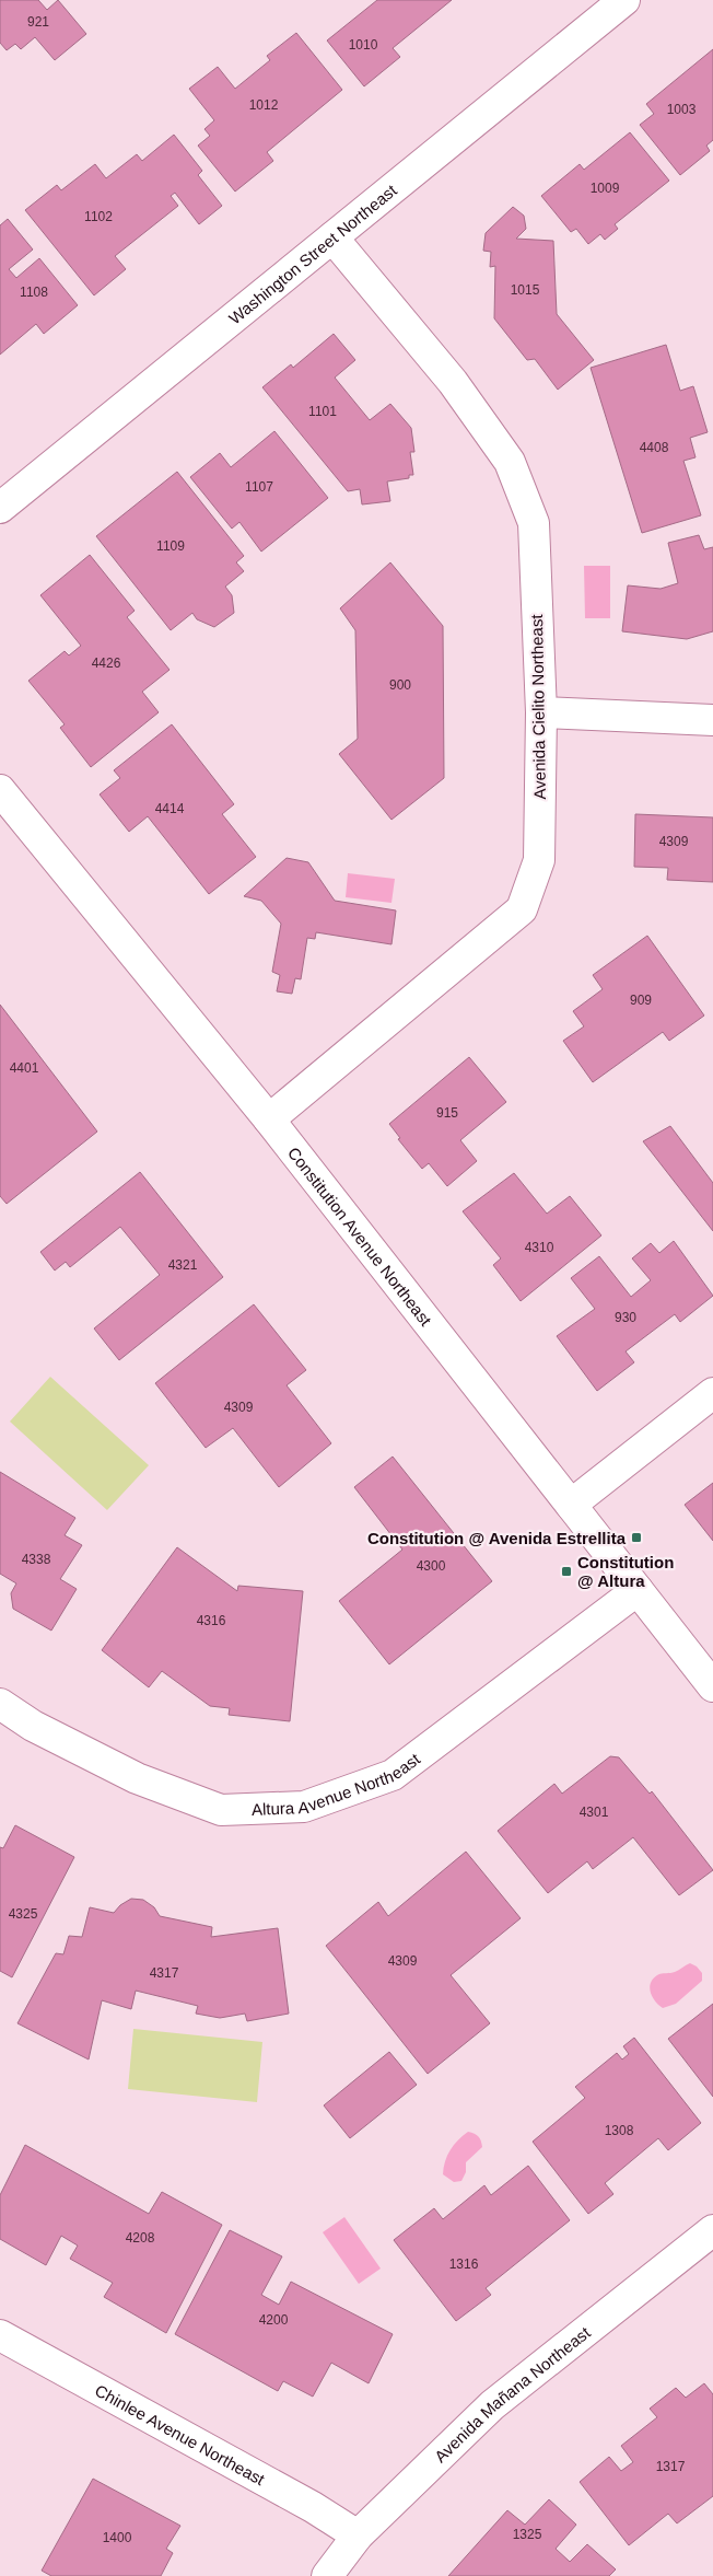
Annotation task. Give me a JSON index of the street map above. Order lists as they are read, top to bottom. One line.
{"streets":{"street":["Washington Street Northeast","Avenida Cielito Northeast","Constitution Avenue Northeast","Altura Avenue Northeast","Avenida Mañana Northeast","Chinlee Avenue Northeast"]},"crossings":[["Washington Street Northeast","Avenida Cielito Northeast"],["Avenida Cielito Northeast","Constitution Avenue Northeast"],["Constitution Avenue Northeast","Altura Avenue Northeast"],["Avenida Mañana Northeast","Chinlee Avenue Northeast"]],"places":{"transit":["Constitution @ Avenida Estrellita","Constitution @ Altura"]},"house_numbers":["921","1010","1012","1003","1009","1102","1015","1108","1101","4408","1107","1109","4426","900","4414","4309","909","4401","915","4310","4321","930","4309","4338","4300","4316","4301","4325","4309","4317","1308","4208","1316","4200","1317","1325","1400"]}
